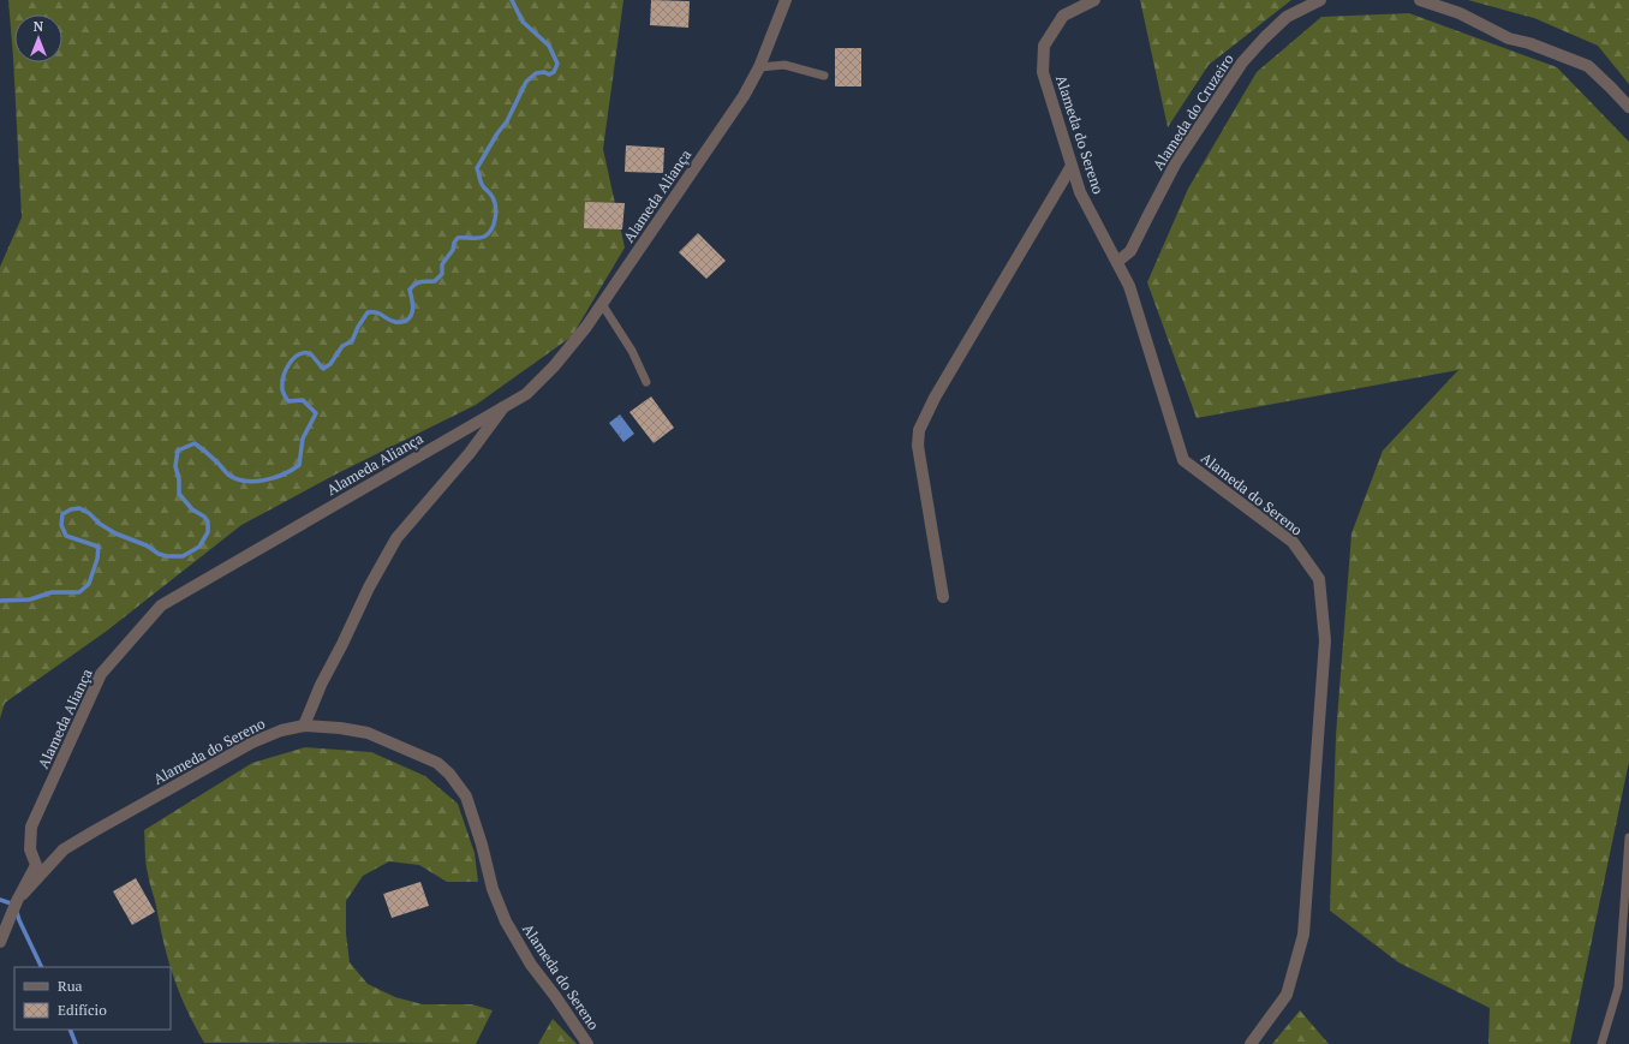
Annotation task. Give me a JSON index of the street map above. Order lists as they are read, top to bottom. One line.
{"streets":{"street":["Alameda do Cruzeiro","Alameda do Sereno","Alameda Aliança"]},"crossings":[["Alameda do Cruzeiro","Alameda do Sereno"],["Alameda do Sereno","Alameda Aliança"]],"legend":["Rua","Edifício"],"north":"top"}
